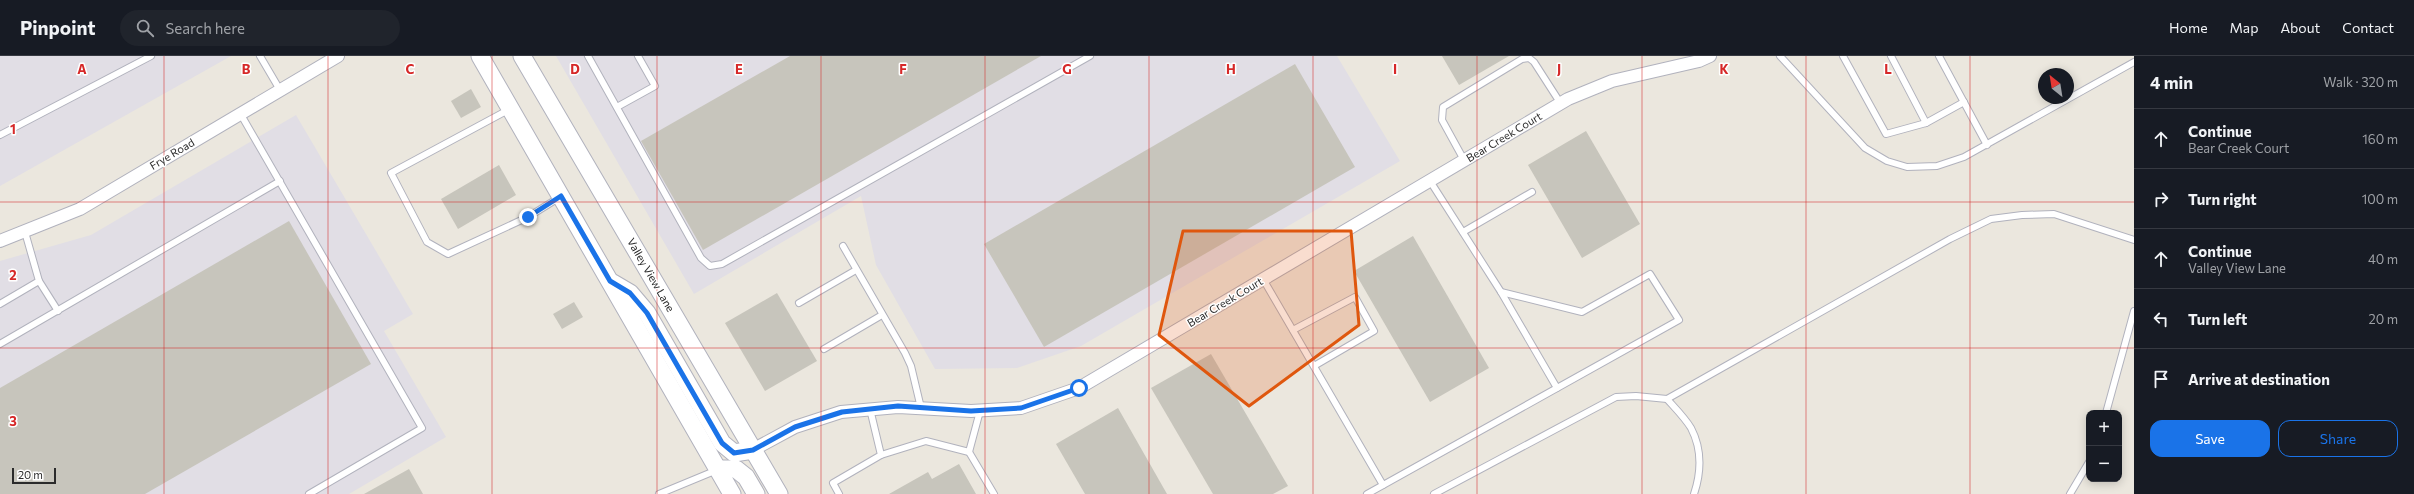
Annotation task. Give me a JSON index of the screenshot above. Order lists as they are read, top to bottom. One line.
{"streets":{"main road":["Valley View Lane"],"street":["Bear Creek Court","Frye Road"]},"crossings":[["Bear Creek Court","Valley View Lane"]],"scale_bar":"20 m","north":"top left","page":{"header":"Pinpoint","search":"Search here","nav":["Home","Map","About","Contact"],"heading":["4 min","Walk · 320 m"],"list":[["Continue","Bear Creek Court","160 m"],["Turn right","100 m"],["Continue","Valley View Lane","40 m"],["Turn left","20 m"],"Arrive at destination"],"buttons":["Save","Share"],"map_buttons":["+","−"],"scale":"20 m"},"grid":{"columns":["A","B","C","D","E","F","G","H","I","J","K","L"],"rows":["1","2","3"]}}
